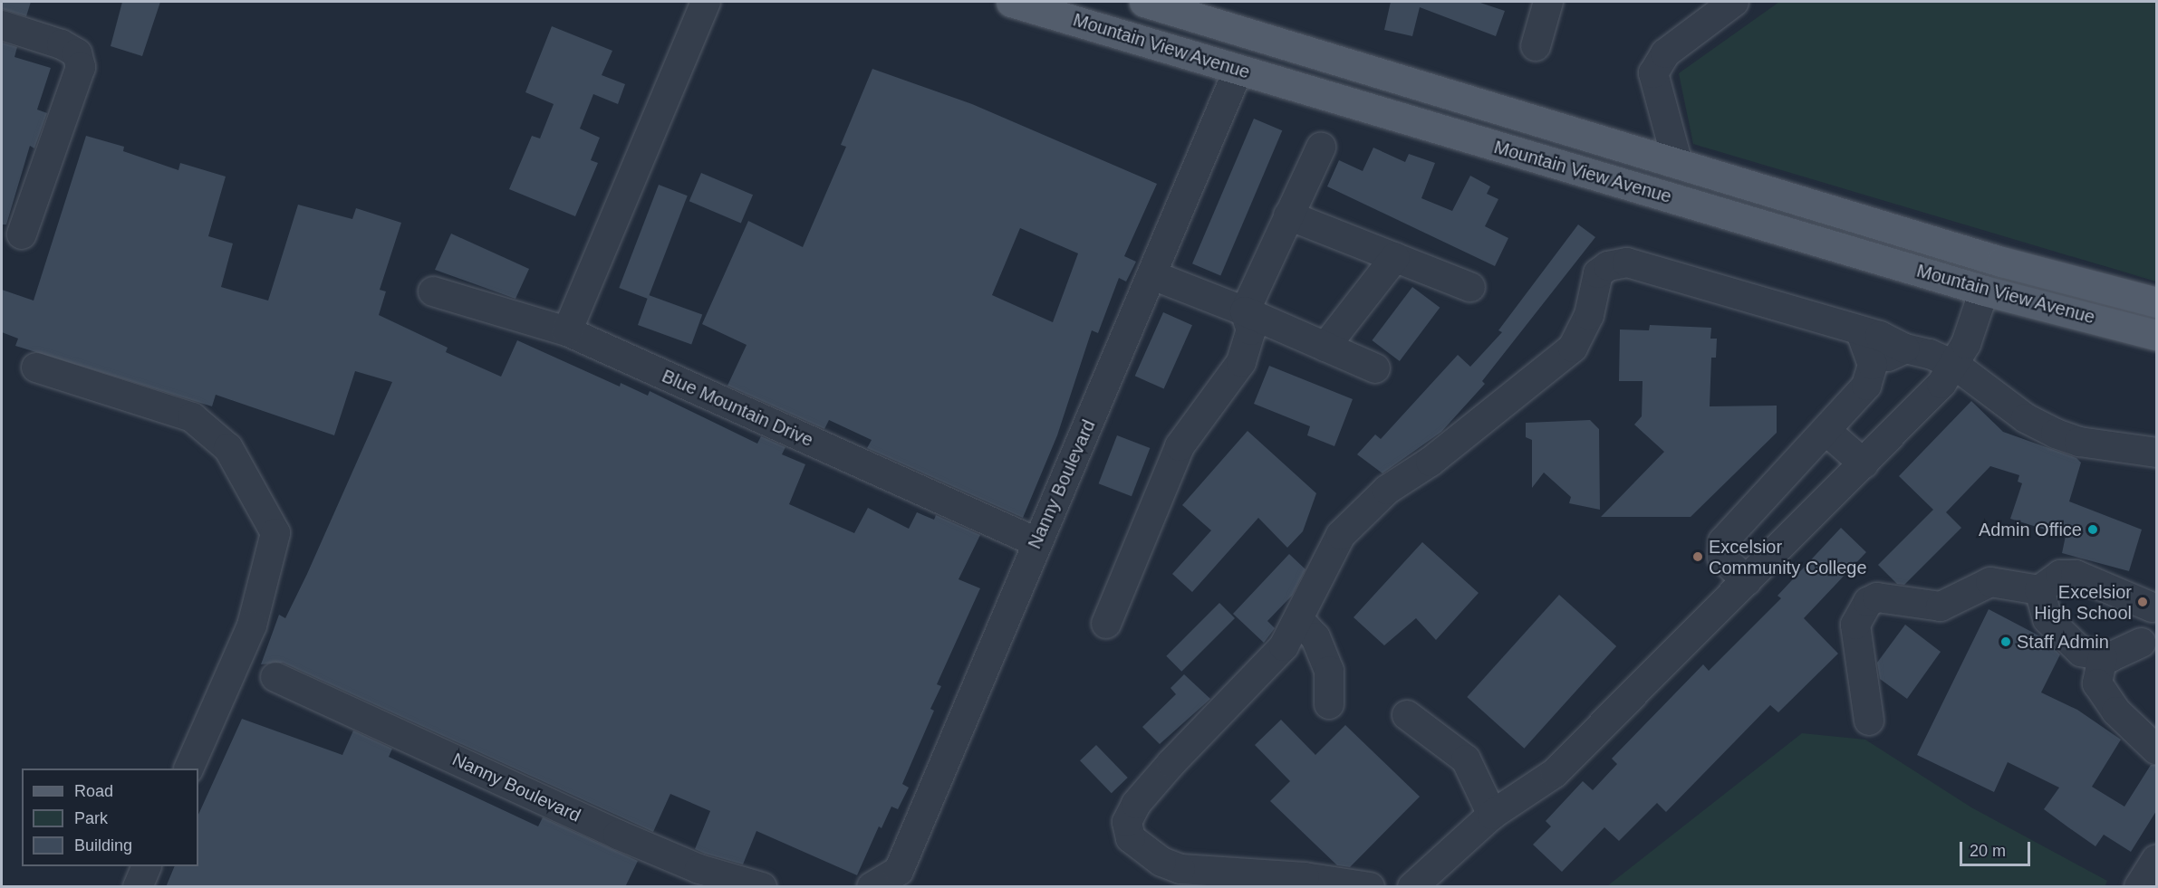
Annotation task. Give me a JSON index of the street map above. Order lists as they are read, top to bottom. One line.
{"streets":{"main road":["Mountain View Avenue"],"street":["Blue Mountain Drive","Nanny Boulevard"]},"crossings":[["Mountain View Avenue","Nanny Boulevard"],["Blue Mountain Drive","Nanny Boulevard"]],"places":["Admin Office","Excelsior Community College","Excelsior High School","Staff Admin"],"legend":["Road","Park","Building"],"scale_bar":"20 m"}
